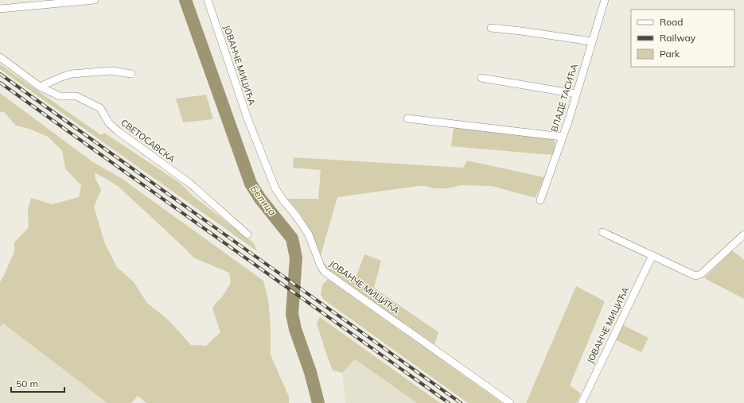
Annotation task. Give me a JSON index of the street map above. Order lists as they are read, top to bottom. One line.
{"streets":{"street":["ЈОВАНЧЕ МИЦИЋА","ВЛАДЕ ТАСИЋА","СВЕТОСАВСКА"]},"water":["Белица"],"legend":["Road","Railway","Park"],"scale_bar":"50 m"}
